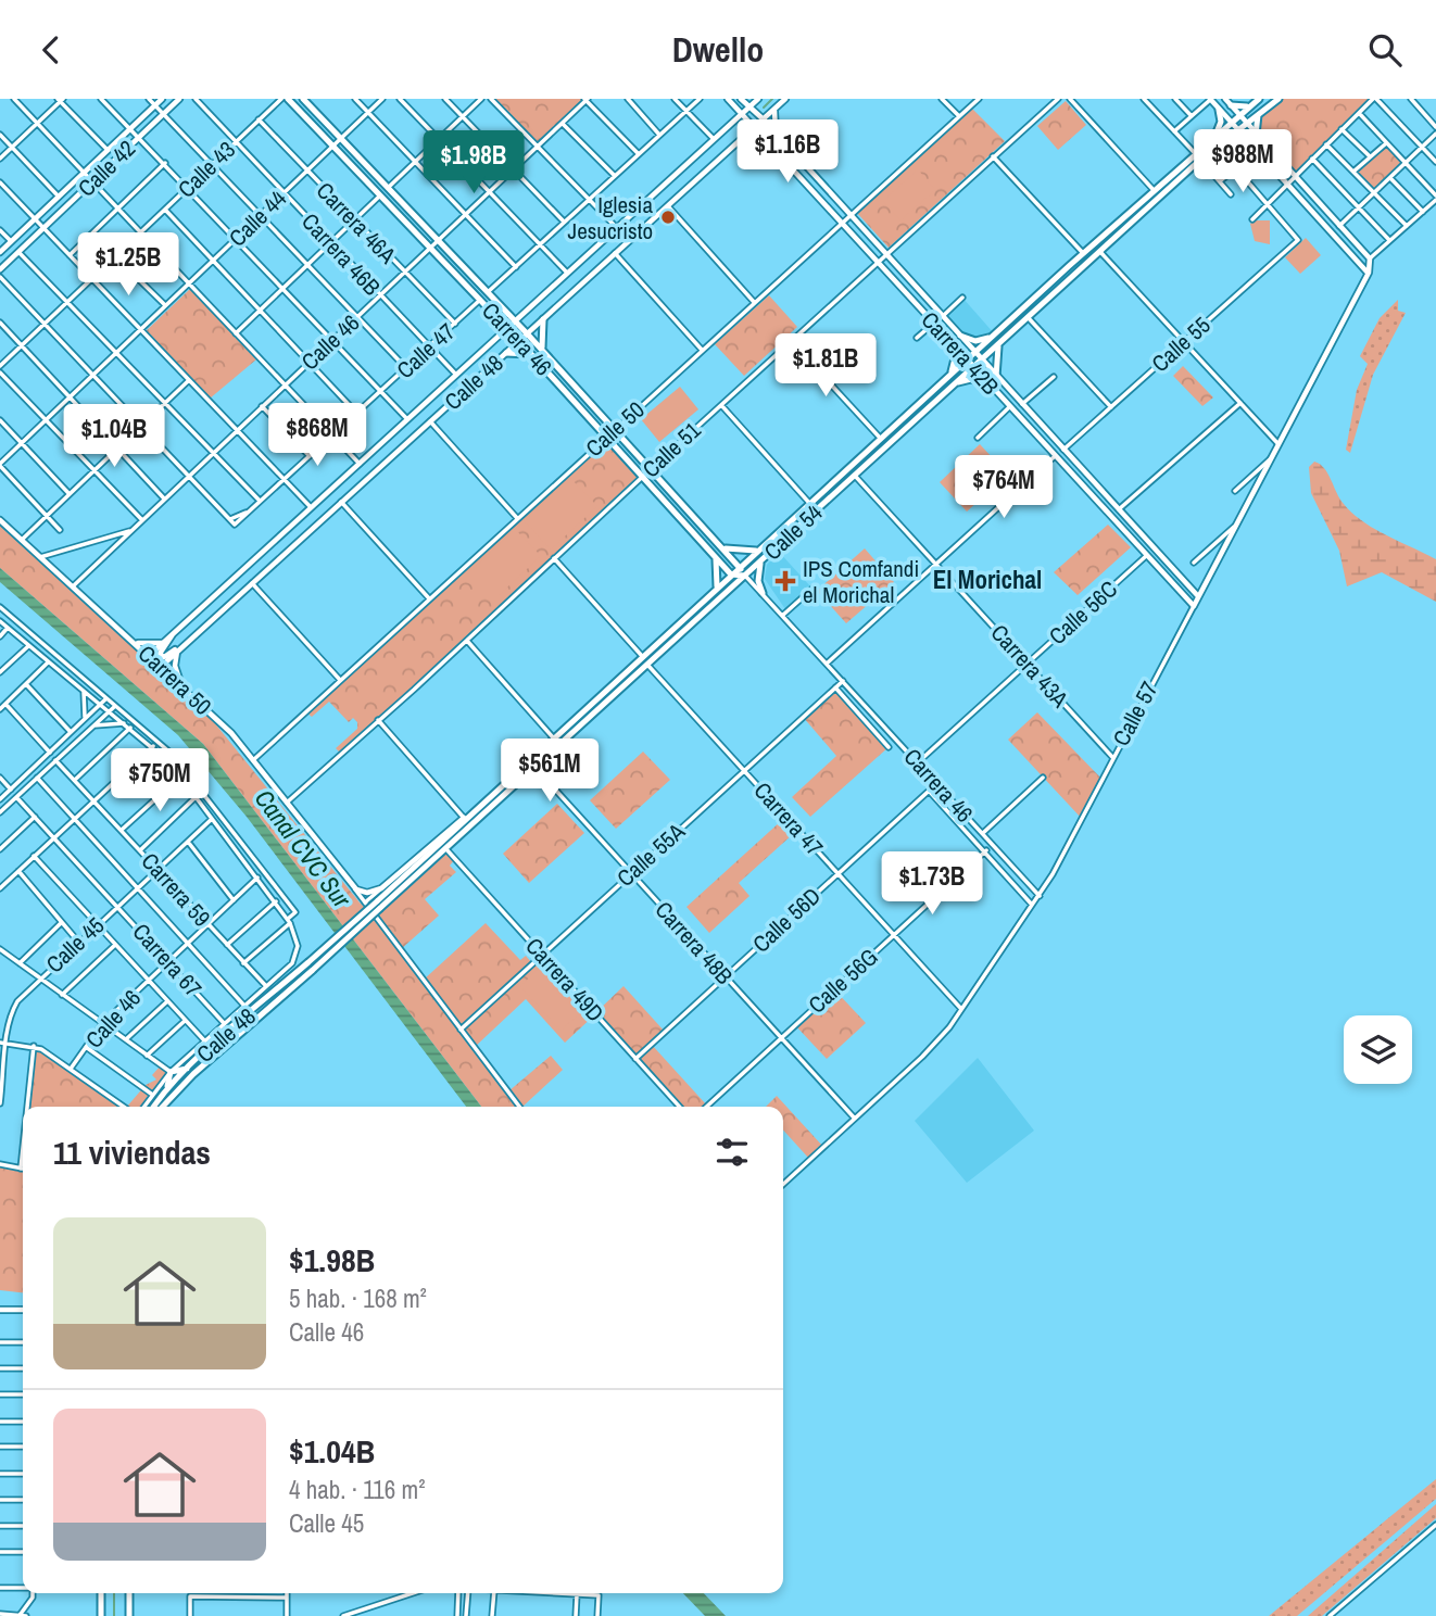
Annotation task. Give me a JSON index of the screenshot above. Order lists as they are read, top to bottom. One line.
{"streets":{"main road":["Carrera 46","Calle 48","Calle 54"],"street":["Calle 42","Calle 43","Calle 44","Carrera 46A","Carrera 46B","Calle 46","Calle 55","Calle 47","Carrera 42B","Calle 50","Calle 51","Calle 56C","Carrera 43A","Carrera 50","Calle 57","Carrera 47","Calle 55A","Carrera 59","Calle 56D","Carrera 48B","Calle 45","Carrera 67","Carrera 49D","Calle 56G"]},"crossings":[["Calle 43","Carrera 46A"],["Calle 43","Carrera 46B"],["Calle 44","Carrera 46A"],["Calle 44","Carrera 46B"],["Calle 44","Carrera 46"],["Carrera 46A","Calle 46"],["Carrera 46A","Calle 47"],["Carrera 46B","Calle 46"],["Carrera 46B","Calle 47"],["Carrera 46B","Calle 48"],["Carrera 46","Calle 46"],["Carrera 46","Calle 47"],["Carrera 46","Calle 48"],["Carrera 46","Calle 50"],["Carrera 46","Calle 51"],["Carrera 46","Calle 54"],["Carrera 46","Calle 56C"],["Carrera 46","Calle 57"],["Carrera 46","Calle 55A"],["Carrera 46","Calle 56D"],["Carrera 46","Calle 56G"],["Calle 46","Carrera 50"],["Calle 46","Carrera 59"],["Calle 46","Carrera 67"],["Calle 55","Carrera 42B"],["Carrera 42B","Calle 48"],["Carrera 42B","Calle 50"],["Carrera 42B","Calle 51"],["Carrera 42B","Calle 54"],["Carrera 42B","Calle 56C"],["Carrera 42B","Calle 57"],["Calle 48","Calle 54"],["Calle 48","Carrera 50"],["Calle 48","Carrera 59"],["Calle 48","Carrera 67"],["Calle 50","Carrera 50"],["Calle 51","Carrera 50"],["Calle 54","Carrera 43A"],["Calle 54","Carrera 50"],["Calle 54","Carrera 47"],["Calle 54","Carrera 48B"],["Calle 54","Carrera 49D"],["Calle 56C","Carrera 43A"],["Carrera 43A","Calle 57"],["Carrera 50","Calle 55A"],["Calle 57","Carrera 47"],["Calle 57","Carrera 48B"],["Carrera 47","Calle 55A"],["Carrera 47","Calle 56D"],["Carrera 47","Calle 56G"],["Calle 55A","Carrera 48B"],["Calle 55A","Carrera 49D"],["Carrera 59","Calle 45"],["Calle 56D","Carrera 48B"],["Calle 56D","Carrera 49D"],["Carrera 48B","Calle 56G"],["Calle 45","Carrera 67"]],"districts":["El Morichal"],"water":["Canal CVC Sur"],"places":{"other":["Iglesia Jesucristo"],"health":["IPS Comfandi el Morichal"]},"page":{"header":"Dwello","price":["$1.16B","$988M","$1.98B","$1.25B","$1.81B","$868M","$1.04B","$764M","$561M","$750M","$1.73B"],"heading":"11 viviendas","list":[{"name":"$1.98B","note":"5 hab. · 168 m² · Calle 46"},{"name":"$1.04B","note":"4 hab. · 116 m² · Calle 45"}]}}
